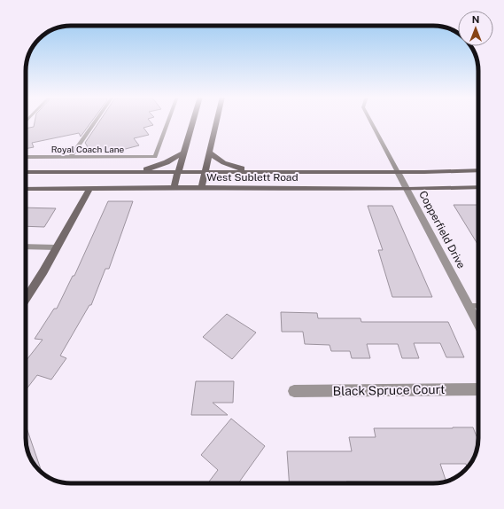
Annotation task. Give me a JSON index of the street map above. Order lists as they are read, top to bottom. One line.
{"streets":{"main road":["West Sublett Road"],"street":["Copperfield Drive","Black Spruce Court"],"lane":["Royal Coach Lane"]},"crossings":[["West Sublett Road","Copperfield Drive"]],"north":"top"}
